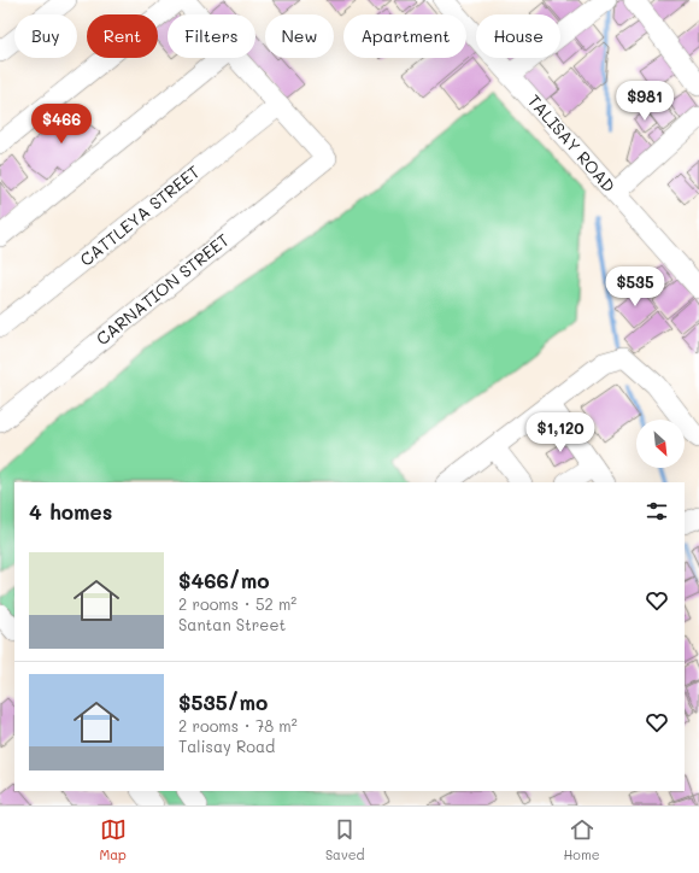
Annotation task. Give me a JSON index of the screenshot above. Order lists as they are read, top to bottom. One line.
{"streets":{"street":["TALISAY ROAD","CATTLEYA STREET","CARNATION STREET"]},"crossings":[["CATTLEYA STREET","CARNATION STREET"]],"north":"bottom right","page":{"chip":["Buy","Rent","Filters","New","Apartment","House"],"price":["$981","$466","$535","$1,120"],"heading":"4 homes","list":[{"name":"$466/mo","note":"2 rooms · 52 m² · Santan Street"},{"name":"$535/mo","note":"2 rooms · 78 m² · Talisay Road"}],"tabs":["Map","Saved","Home"]}}
